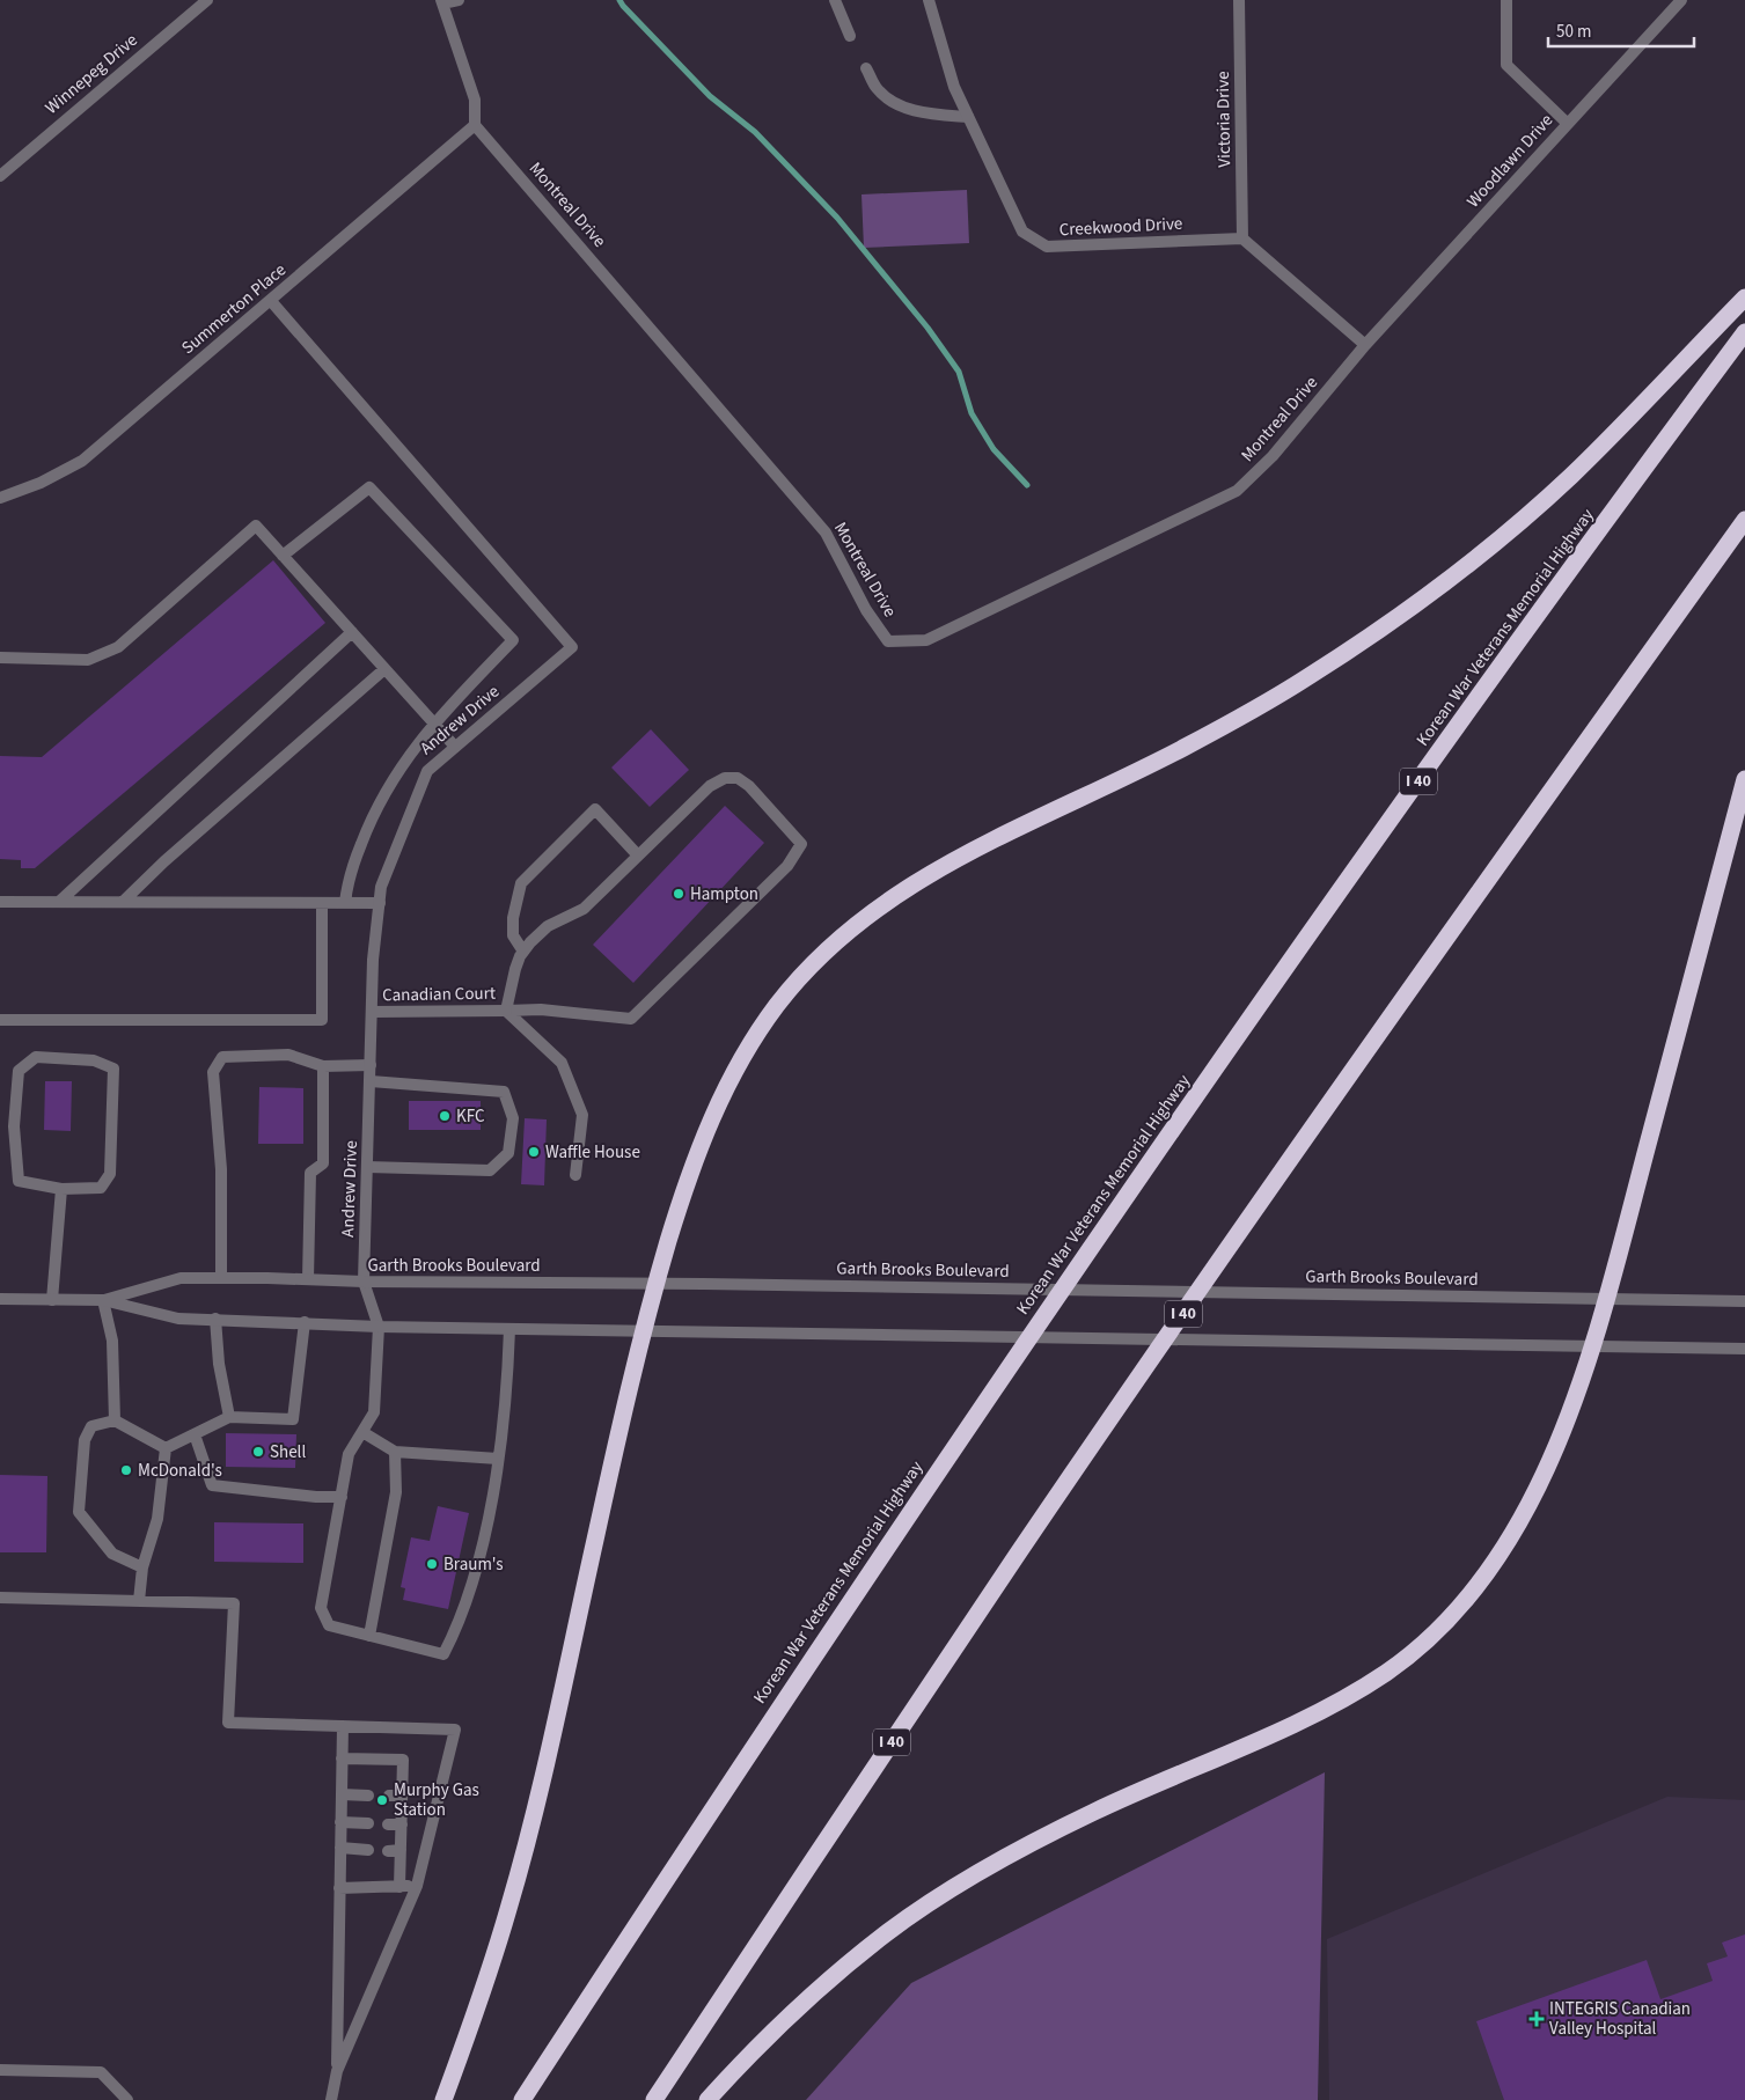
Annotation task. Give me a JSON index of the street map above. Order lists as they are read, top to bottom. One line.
{"streets":{"highway":["Korean War Veterans Memorial Highway","I 40"],"street":["Winnepeg Drive","Victoria Drive","Woodlawn Drive","Montreal Drive","Creekwood Drive","Summerton Place","Andrew Drive","Canadian Court","Garth Brooks Boulevard"]},"crossings":[["Victoria Drive","Creekwood Drive"],["Woodlawn Drive","Montreal Drive"],["Montreal Drive","Summerton Place"],["Summerton Place","Andrew Drive"],["Andrew Drive","Canadian Court"],["Andrew Drive","Garth Brooks Boulevard"]],"places":{"other":["Hampton","KFC","Waffle House","Shell","McDonald's","Braum's","Murphy Gas Station"],"health":["INTEGRIS Canadian Valley Hospital"]},"scale_bar":"50 m"}
